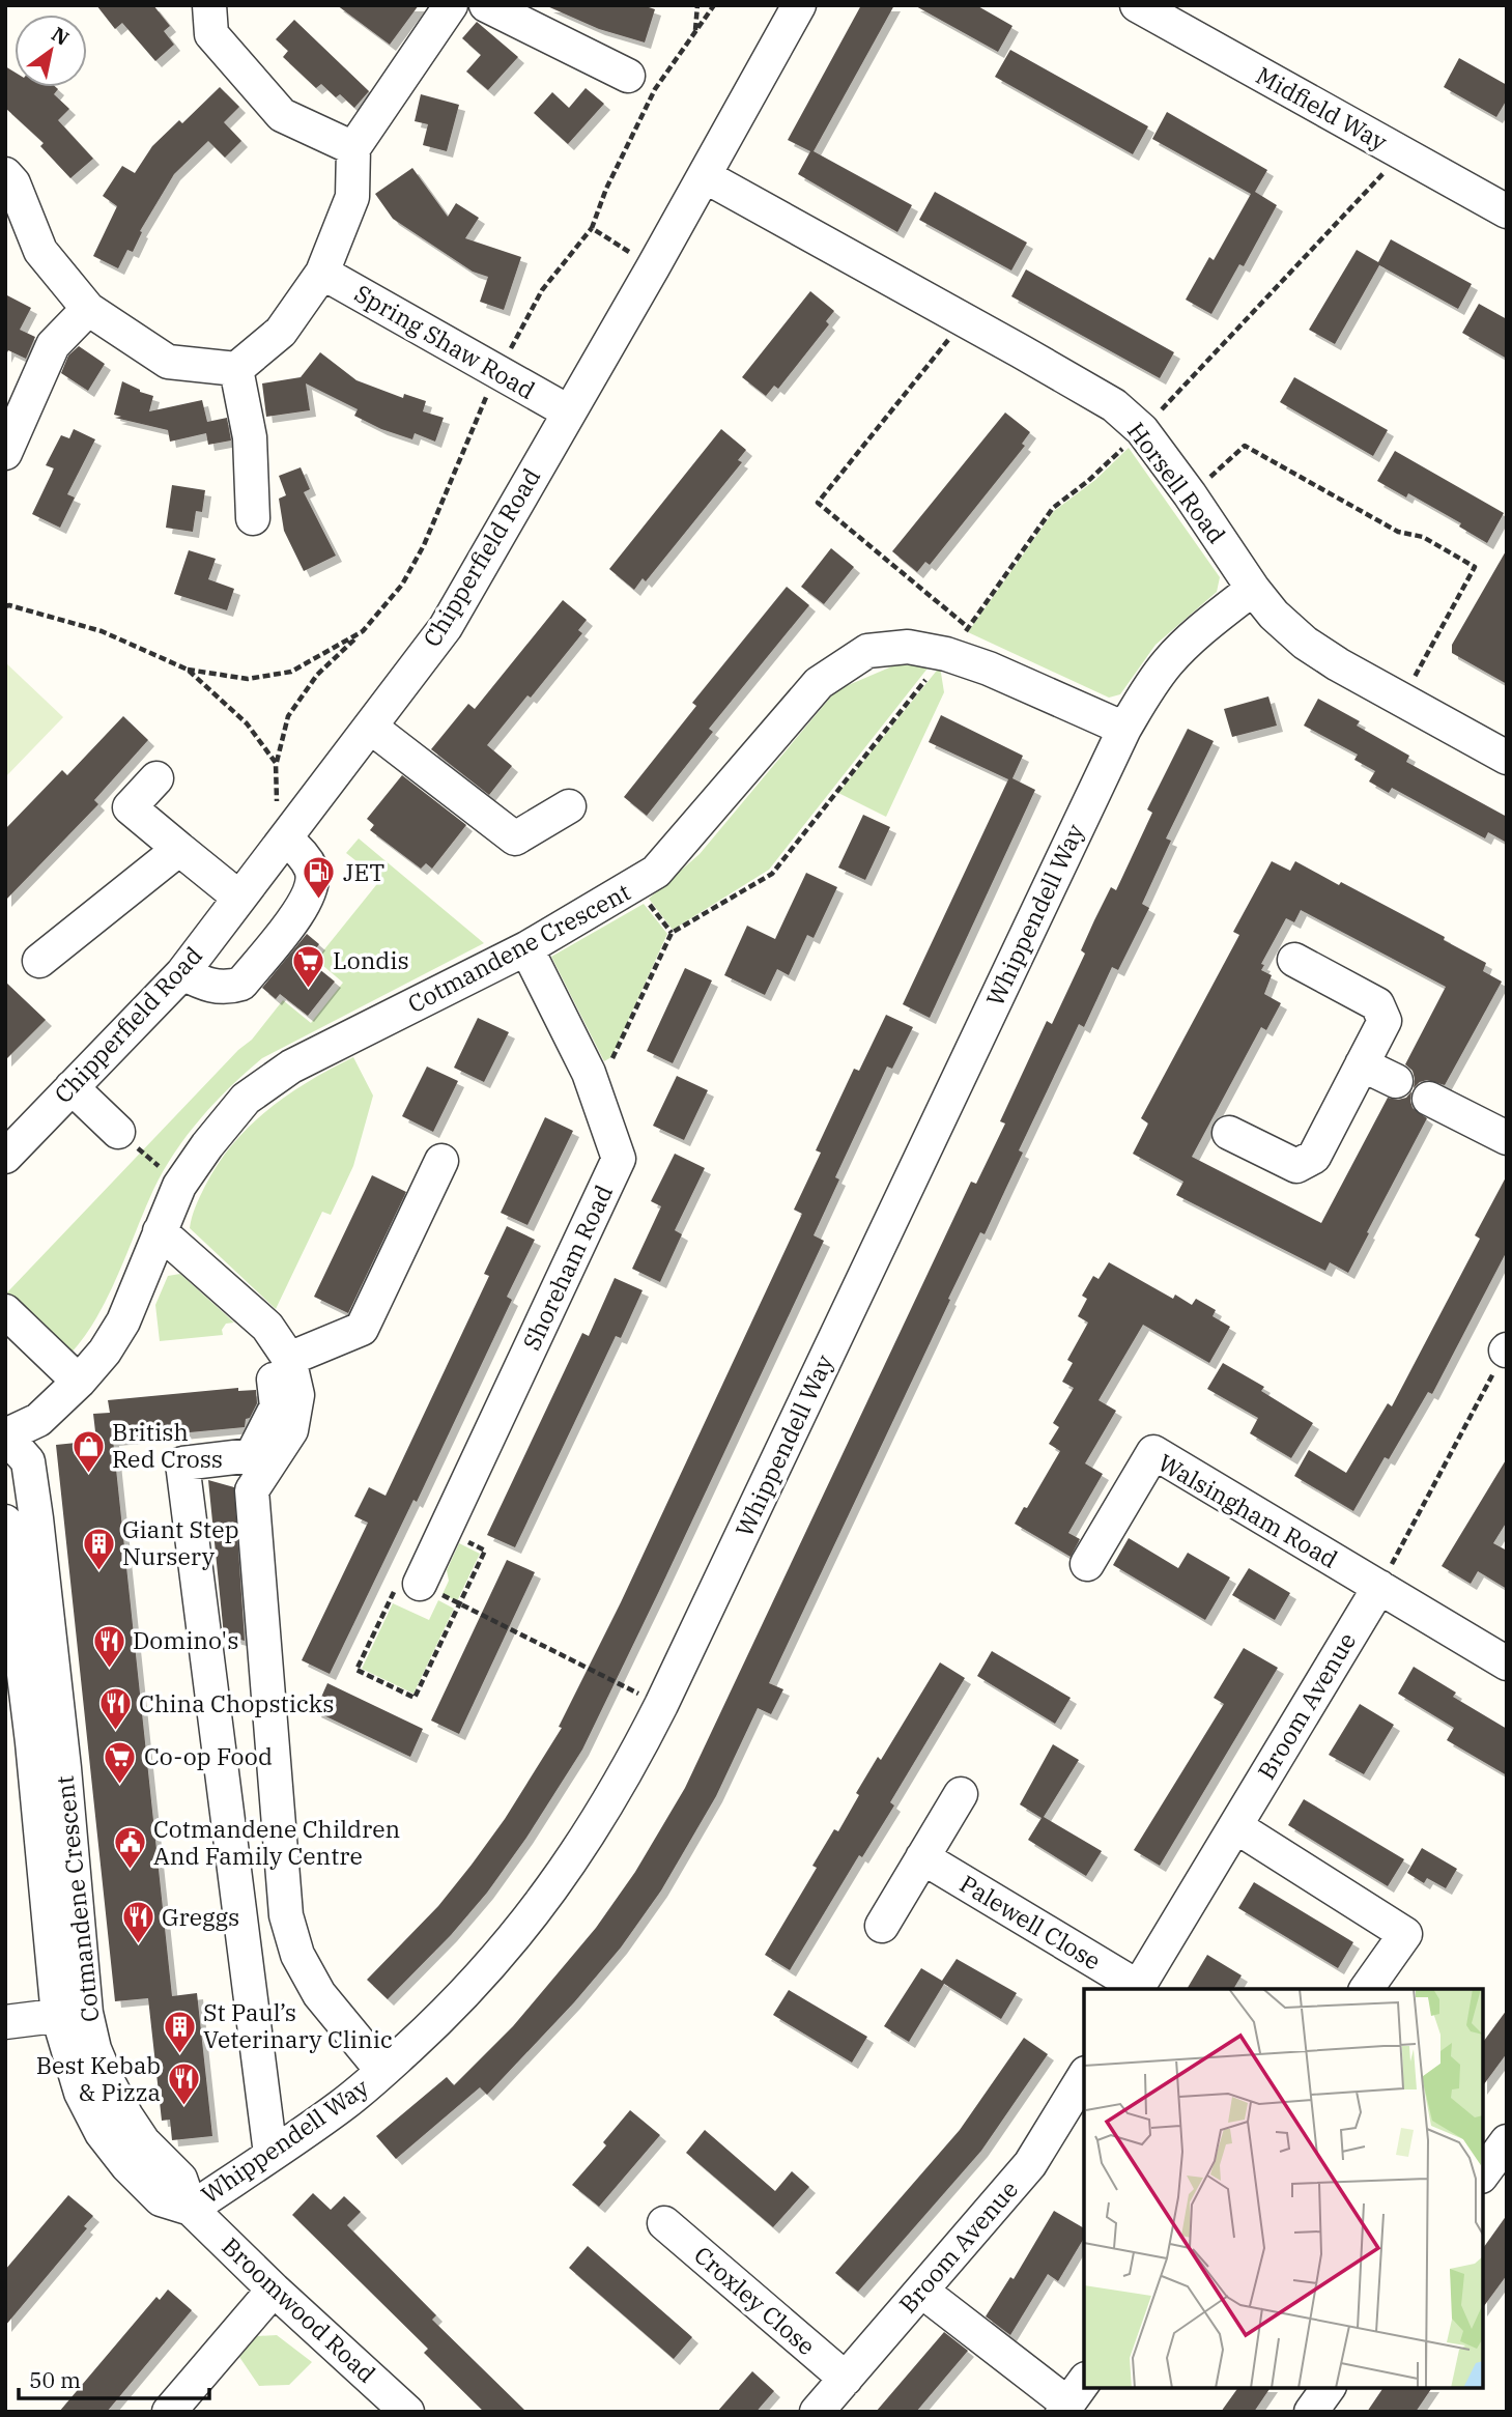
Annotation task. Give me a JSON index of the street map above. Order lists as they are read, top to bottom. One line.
{"streets":{"street":["Midfield Way","Spring Shaw Road","Horsell Road","Chipperfield Road","Whippendell Way","Cotmandene Crescent","Shoreham Road","Walsingham Road","Broom Avenue","Palewell Close","Croxley Close","Broomwood Road"]},"crossings":[["Spring Shaw Road","Chipperfield Road"],["Horsell Road","Chipperfield Road"],["Horsell Road","Whippendell Way"],["Whippendell Way","Cotmandene Crescent"],["Whippendell Way","Broomwood Road"],["Cotmandene Crescent","Shoreham Road"],["Cotmandene Crescent","Broomwood Road"],["Walsingham Road","Broom Avenue"],["Broom Avenue","Palewell Close"],["Broom Avenue","Croxley Close"]],"places":{"fuel station":["JET"],"supermarket":["Londis","Co-op Food"],"shop":["British Red Cross"],"building":["Giant Step Nursery","St Paul’s Veterinary Clinic"],"restaurant":["Domino's","China Chopsticks","Greggs","Best Kebab & Pizza"],"public building":["Cotmandene Children And Family Centre"]},"scale_bar":"50 m","north":"top right"}
